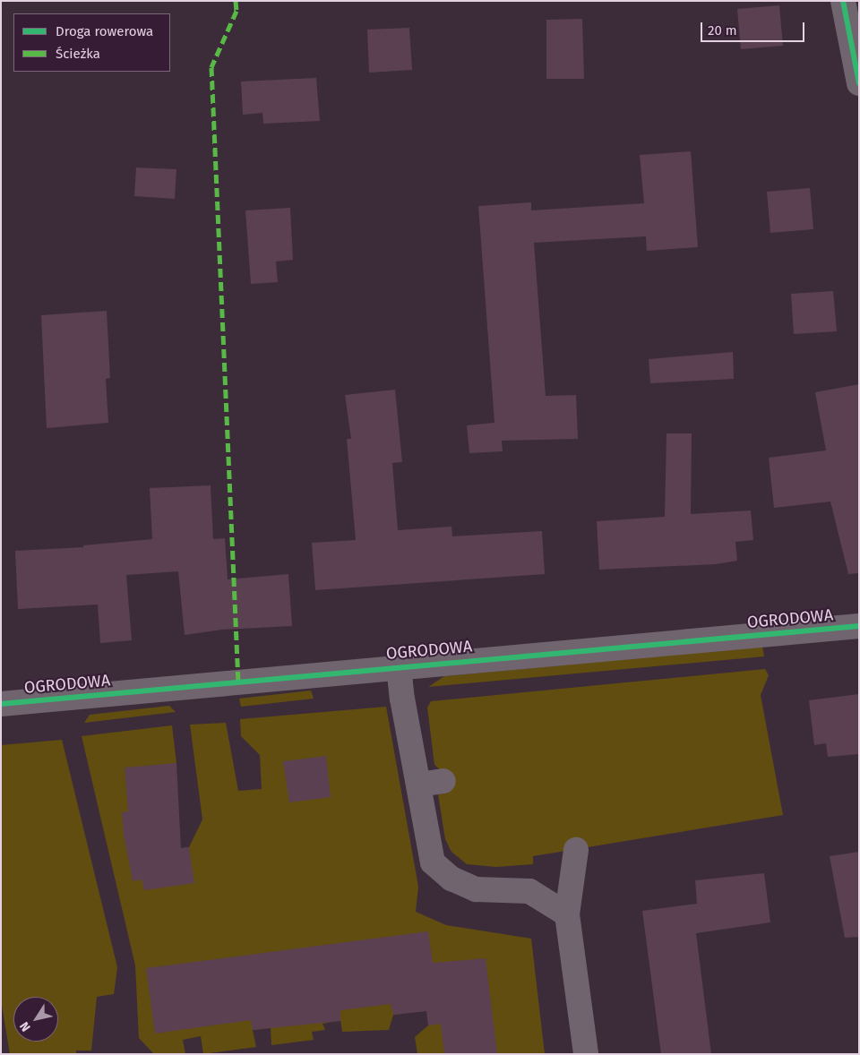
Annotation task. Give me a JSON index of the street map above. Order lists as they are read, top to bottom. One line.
{"streets":{"street":["OGRODOWA"]},"legend":["Droga rowerowa","Ścieżka"],"scale_bar":"20 m","north":"bottom left"}
